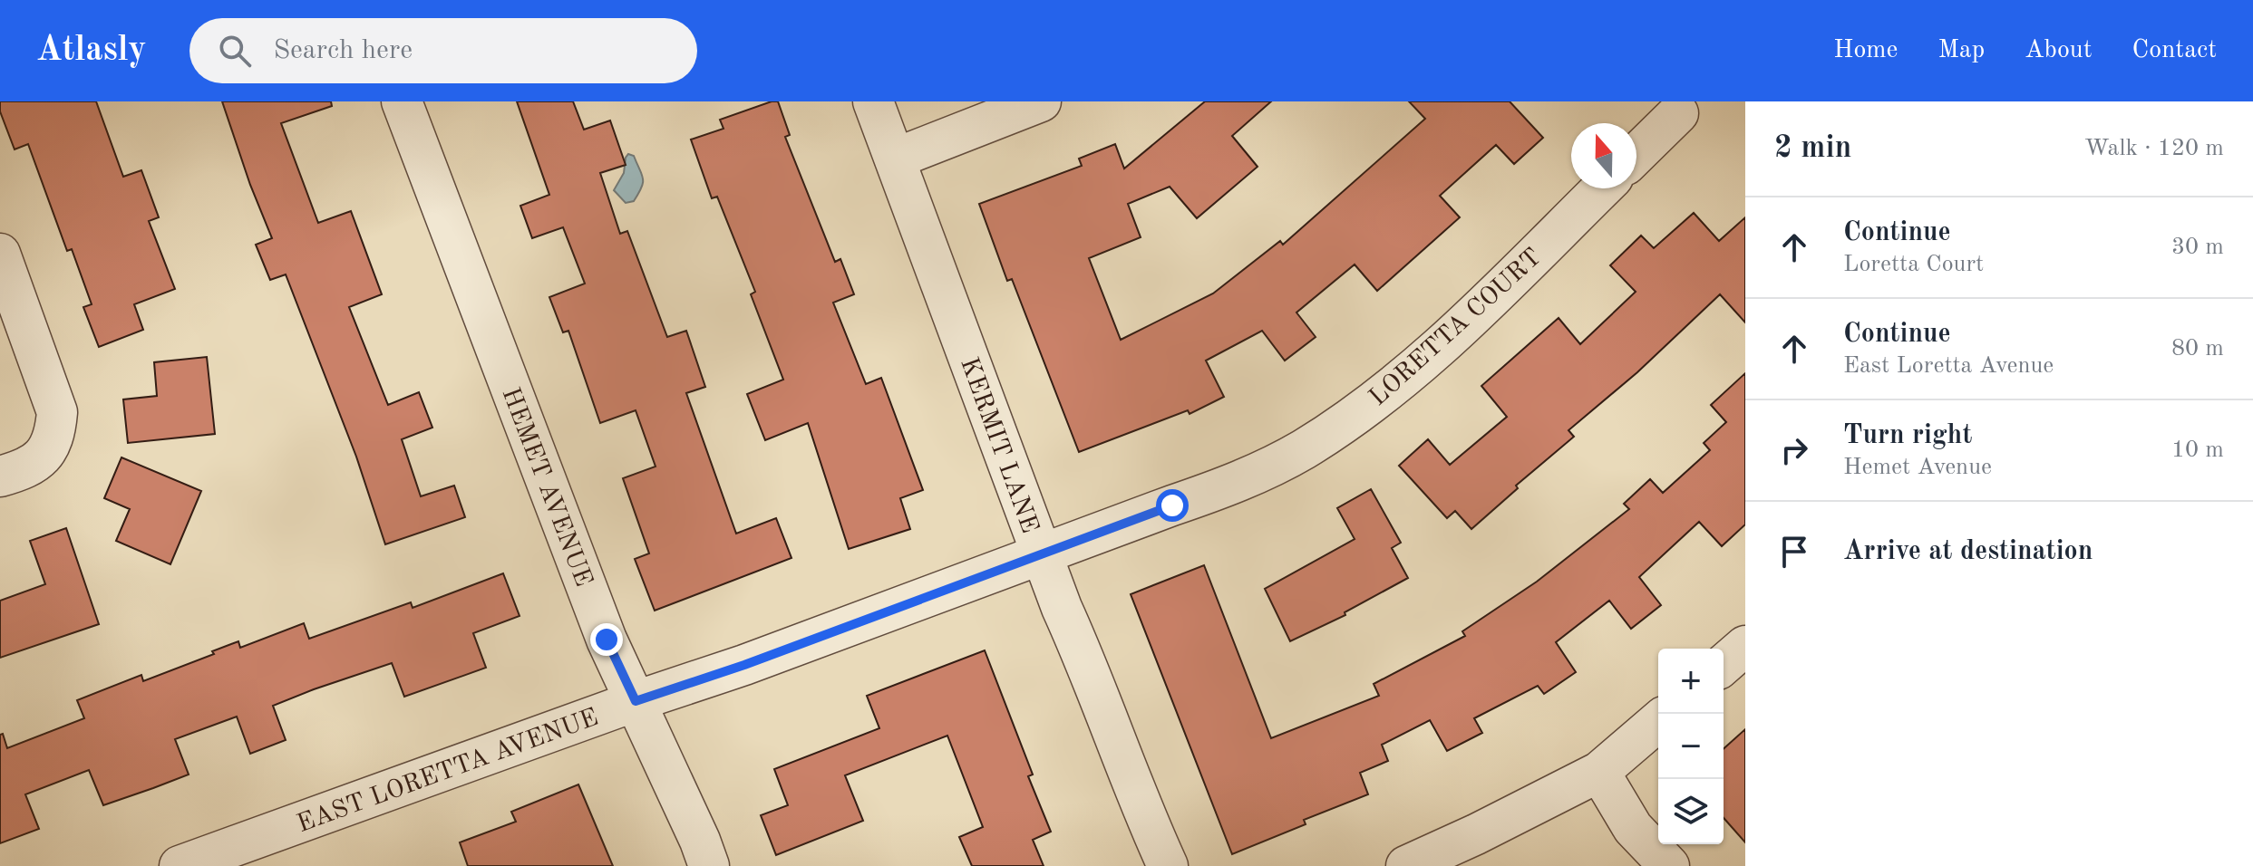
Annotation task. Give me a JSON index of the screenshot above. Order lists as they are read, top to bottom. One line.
{"streets":{"street":["LORETTA COURT","KERMIT LANE","HEMET AVENUE","EAST LORETTA AVENUE"]},"crossings":[["LORETTA COURT","KERMIT LANE"],["LORETTA COURT","EAST LORETTA AVENUE"],["KERMIT LANE","EAST LORETTA AVENUE"],["HEMET AVENUE","EAST LORETTA AVENUE"]],"north":"top","page":{"header":"Atlasly","search":"Search here","nav":["Home","Map","About","Contact"],"heading":["2 min","Walk · 120 m"],"list":[["Continue","Loretta Court","30 m"],["Continue","East Loretta Avenue","80 m"],["Turn right","Hemet Avenue","10 m"],"Arrive at destination"],"map_buttons":["+","−"]}}
